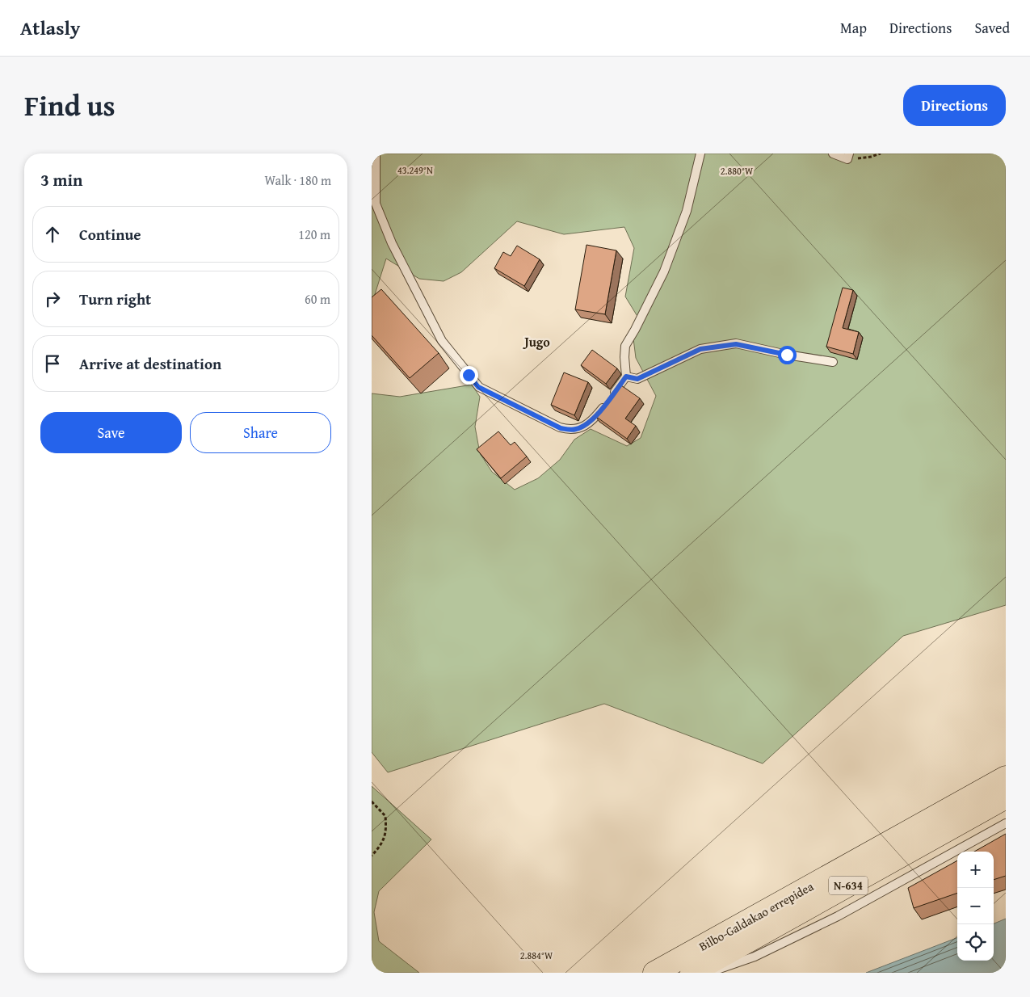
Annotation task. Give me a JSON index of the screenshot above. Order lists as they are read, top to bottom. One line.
{"streets":{"highway":["N-634","Bilbo-Galdakao errepidea"]},"districts":["Jugo"],"page":{"header":"Atlasly","nav":["Map","Directions","Saved"],"title":"Find us","buttons":["Directions",["Save","Share"]],"heading":["3 min","Walk · 180 m"],"list":[["Continue","120 m"],["Turn right","60 m"],"Arrive at destination"],"map_buttons":["+","−"]},"coordinates":["43.249°N","2.880°W","2.884°W"]}
